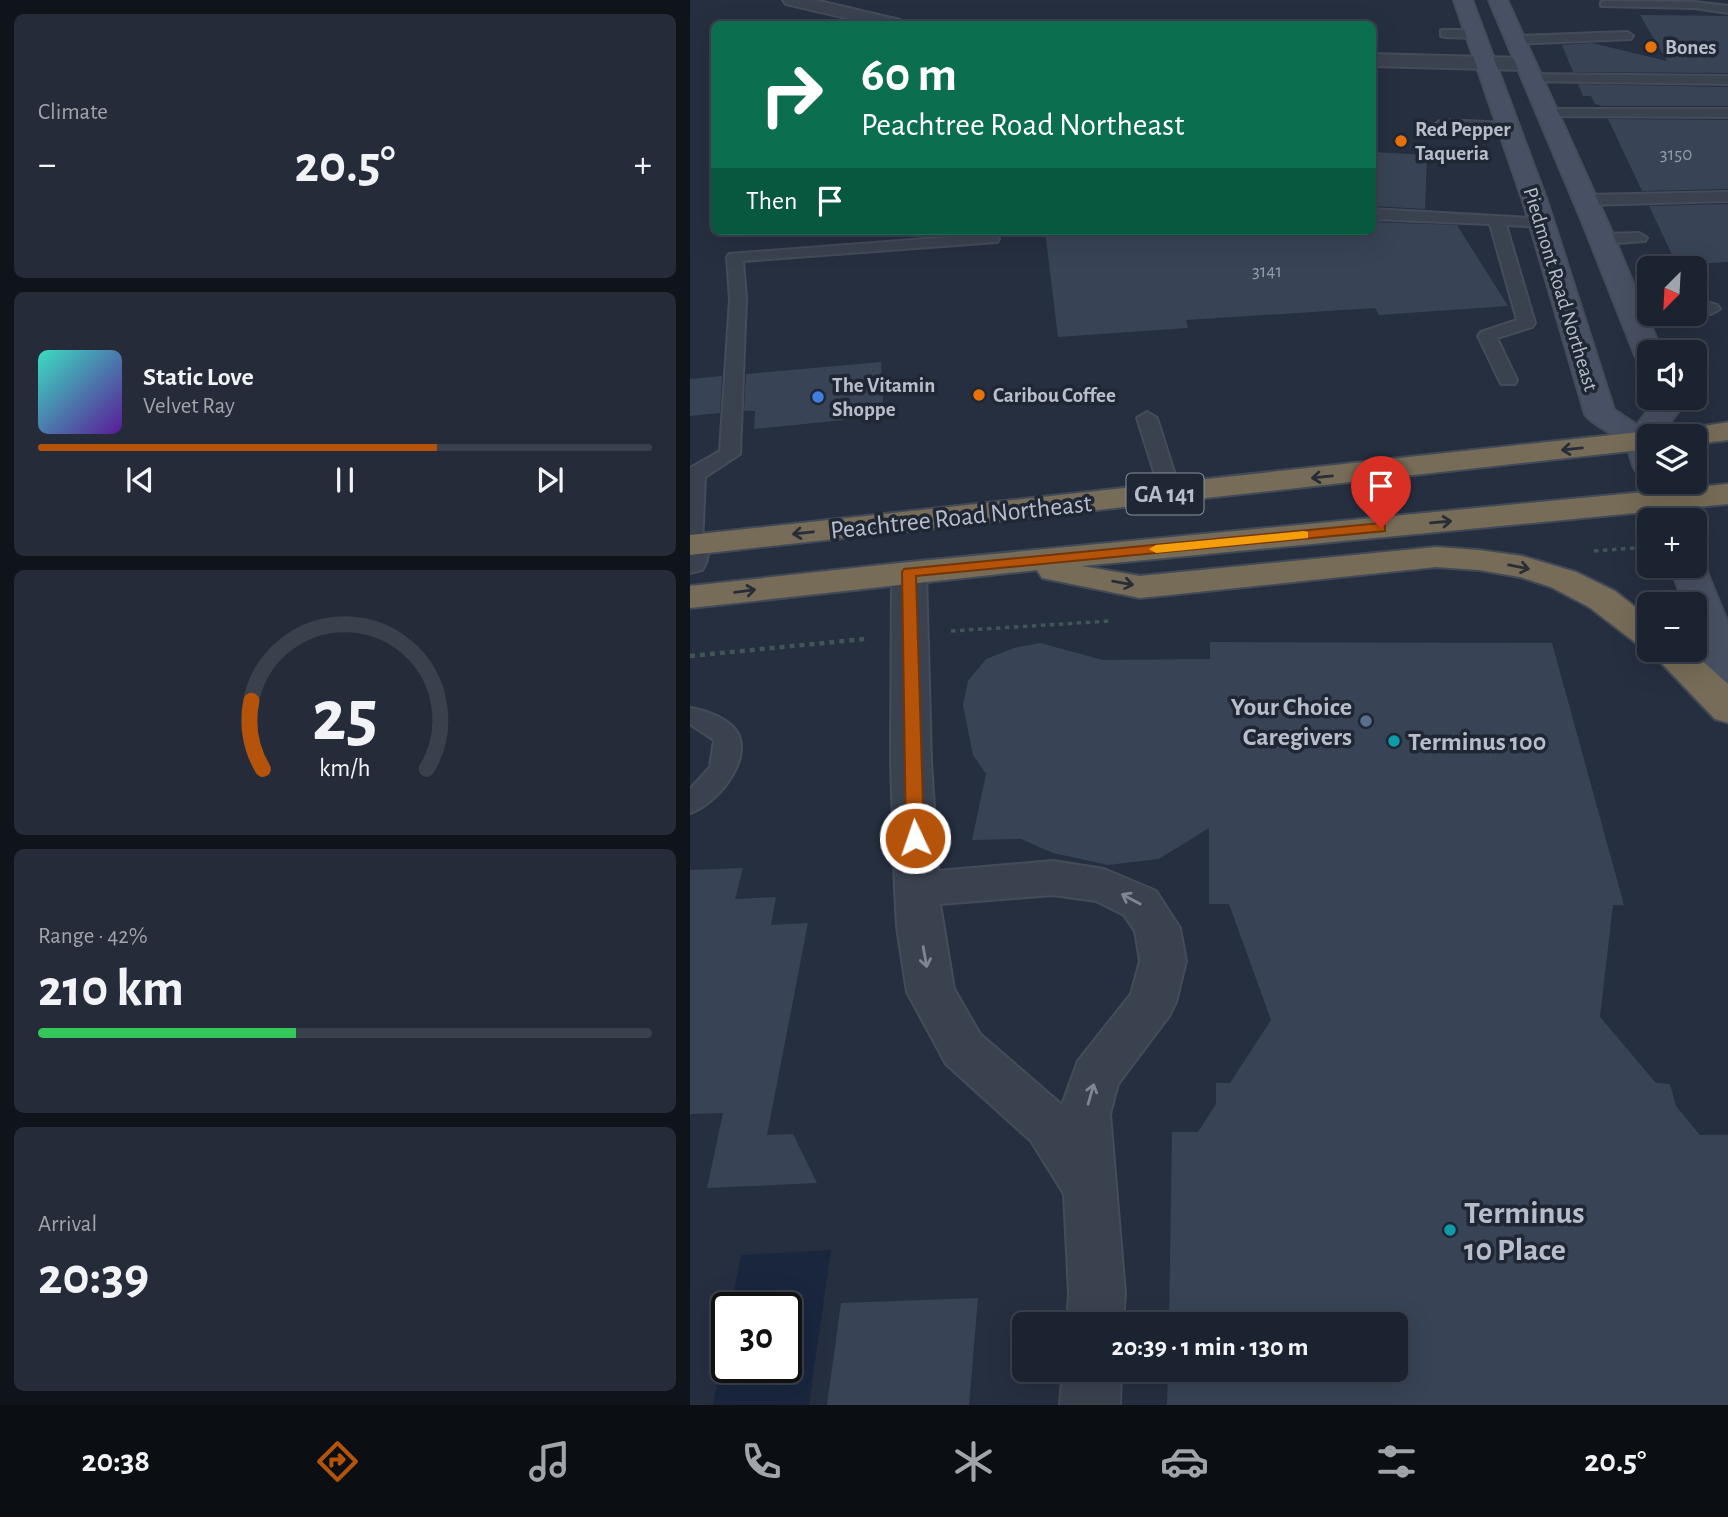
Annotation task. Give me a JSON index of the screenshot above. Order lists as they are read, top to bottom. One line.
{"streets":{"highway":["GA 141","Peachtree Road Northeast"],"main road":["Piedmont Road Northeast"]},"places":["Bones","Red Pepper Taqueria","Caribou Coffee","The Vitamin Shoppe","Your Choice Caregivers","Terminus 100","Terminus 10 Place"],"house_numbers":["3150","3141"],"north":"bottom left","page":{"tile":["Climate",["Range · 42%","210 km"],["Arrival","20:39"]],"turn":["60 m","Peachtree Road Northeast"],"heat":["−","20.5°","+"],"then":"Then","map_buttons":["+","−"],"song":["Static Love","Velvet Ray"],"limit":"30","trip":"20:39 · 1 min · 130 m","tabs":["20:38","20.5°"],"gauge":["25","km/h"]}}
